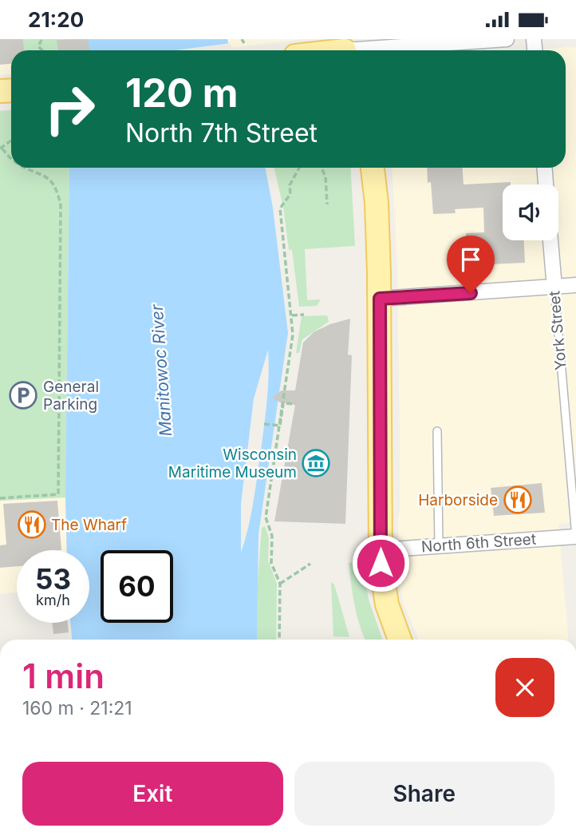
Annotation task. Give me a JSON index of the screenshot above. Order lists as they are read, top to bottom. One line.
{"streets":{"street":["York Street","North 6th Street"]},"crossings":[["York Street","North 6th Street"]],"water":["Manitowoc River"],"places":{"parking":["General Parking"],"museum":["Wisconsin Maritime Museum"],"restaurant":["Harborside","The Wharf"]},"page":{"status":"21:20","turn":["120 m","North 7th Street"],"speed":"53 km/h","limit":"60","heading":["1 min","160 m · 21:21"],"buttons":["Exit","Share"]}}
